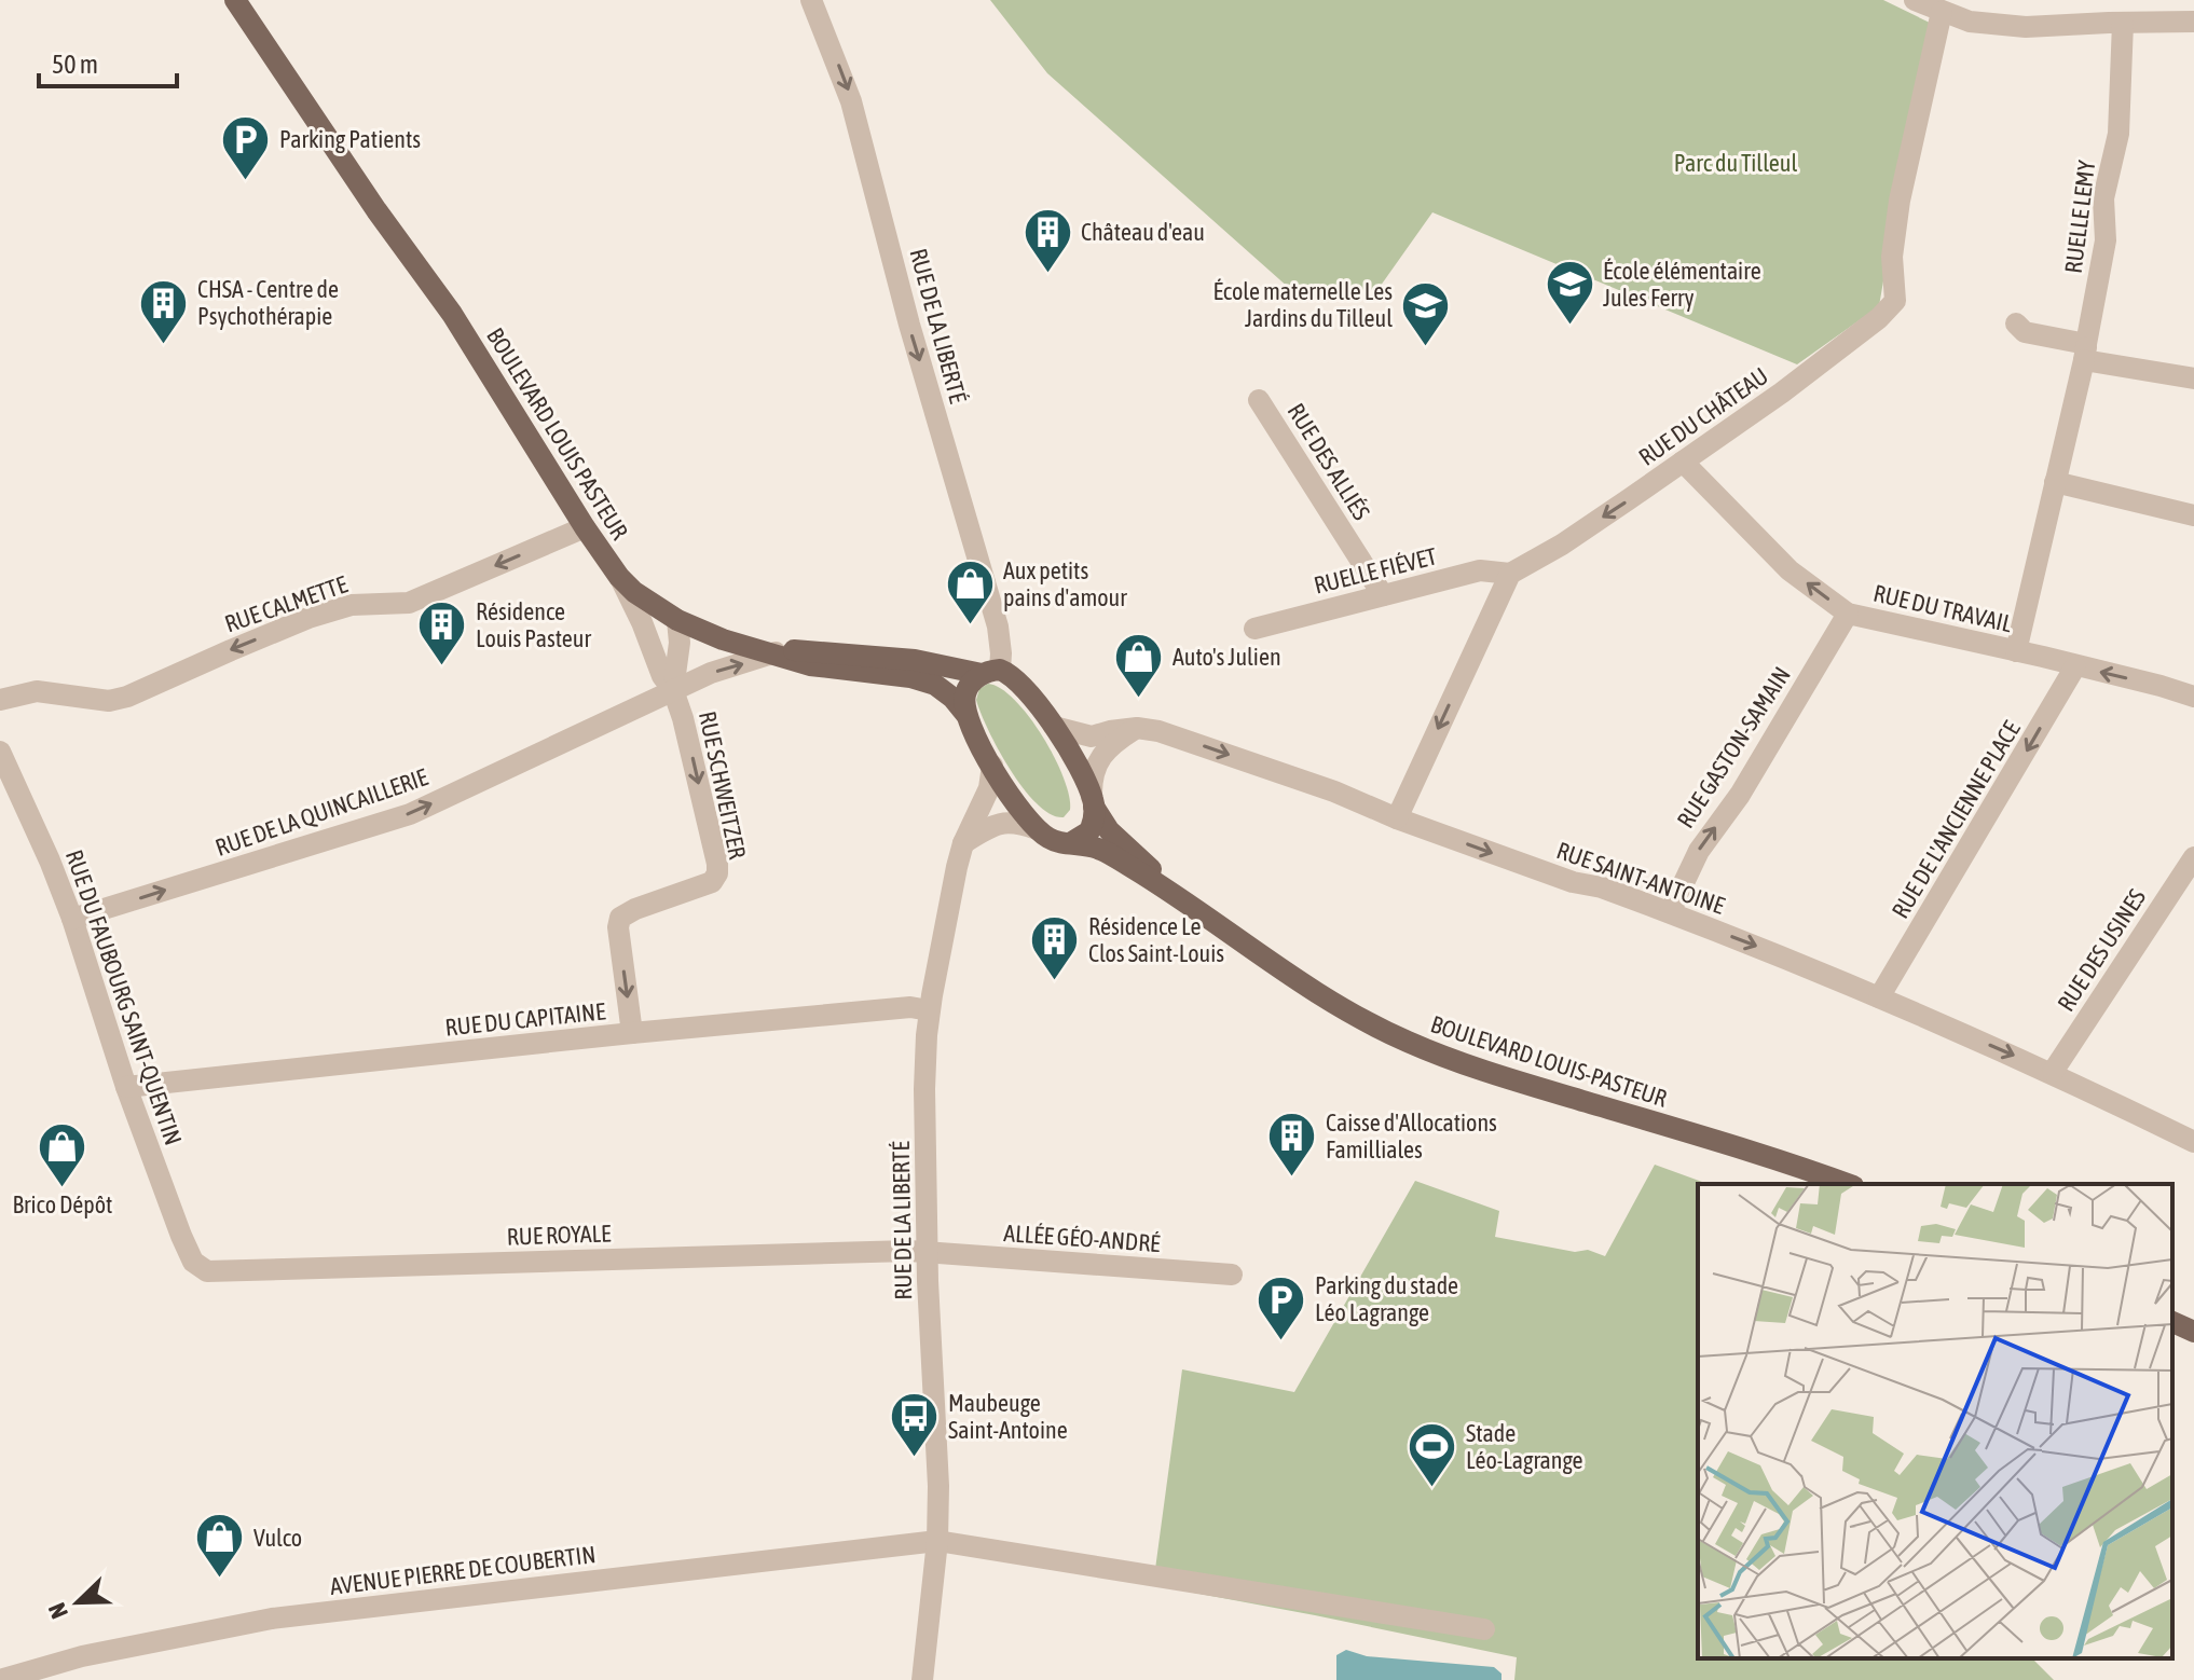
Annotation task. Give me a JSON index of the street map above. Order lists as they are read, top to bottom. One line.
{"streets":{"main road":["BOULEVARD LOUIS PASTEUR","BOULEVARD LOUIS-PASTEUR"],"street":["RUELLE LEMY","RUE DE LA LIBERTÉ","RUE DU CHÂTEAU","RUE DES ALLIÉS","RUELLE FIÉVET","RUE CALMETTE","RUE DU TRAVAIL","RUE GASTON-SAMAIN","RUE SCHWEITZER","RUE DE LA QUINCAILLERIE","RUE DE L'ANCIENNE PLACE","RUE SAINT-ANTOINE","RUE DES USINES","RUE DU FAUBOURG SAINT-QUENTIN","RUE DU CAPITAINE","RUE ROYALE","ALLÉE GÉO-ANDRÉ","AVENUE PIERRE DE COUBERTIN"]},"crossings":[["RUELLE LEMY","RUE DU TRAVAIL"],["RUE DE LA LIBERTÉ","BOULEVARD LOUIS PASTEUR"],["RUE DE LA LIBERTÉ","RUE DU CAPITAINE"],["RUE DE LA LIBERTÉ","RUE ROYALE"],["RUE DE LA LIBERTÉ","ALLÉE GÉO-ANDRÉ"],["RUE DE LA LIBERTÉ","AVENUE PIERRE DE COUBERTIN"],["RUE DU CHÂTEAU","RUELLE FIÉVET"],["RUE DU CHÂTEAU","RUE DU TRAVAIL"],["BOULEVARD LOUIS PASTEUR","RUE CALMETTE"],["BOULEVARD LOUIS PASTEUR","RUE DE LA QUINCAILLERIE"],["BOULEVARD LOUIS PASTEUR","BOULEVARD LOUIS-PASTEUR"],["RUE DES ALLIÉS","RUELLE FIÉVET"],["RUE DU TRAVAIL","RUE GASTON-SAMAIN"],["RUE DU TRAVAIL","RUE DE L'ANCIENNE PLACE"],["RUE GASTON-SAMAIN","RUE SAINT-ANTOINE"],["RUE SCHWEITZER","RUE DE LA QUINCAILLERIE"],["RUE SCHWEITZER","RUE DU CAPITAINE"],["RUE DE LA QUINCAILLERIE","RUE DU FAUBOURG SAINT-QUENTIN"],["RUE DE L'ANCIENNE PLACE","RUE SAINT-ANTOINE"],["RUE SAINT-ANTOINE","RUE DES USINES"],["RUE DU FAUBOURG SAINT-QUENTIN","RUE DU CAPITAINE"],["RUE DU FAUBOURG SAINT-QUENTIN","RUE ROYALE"],["RUE ROYALE","ALLÉE GÉO-ANDRÉ"]],"one_way":["RUE DE LA LIBERTÉ","RUE CALMETTE","RUE DU TRAVAIL","RUE GASTON-SAMAIN","RUE SCHWEITZER","RUE DE LA QUINCAILLERIE","RUE DE L'ANCIENNE PLACE","RUE SAINT-ANTOINE"],"parks":["Parc du Tilleul"],"places":{"parking":["Parking Patients","Parking du stade Léo Lagrange"],"building":["Château d'eau","CHSA - Centre de Psychothérapie","Résidence Louis Pasteur","Résidence Le Clos Saint-Louis","Caisse d'Allocations Familliales"],"school or university":["École élémentaire Jules Ferry","École maternelle Les Jardins du Tilleul"],"shop":["Aux petits pains d'amour","Auto's Julien","Brico Dépôt","Vulco"],"bus stop":["Maubeuge Saint-Antoine"],"sports":["Stade Léo-Lagrange"]},"scale_bar":"50 m","north":"bottom left"}
